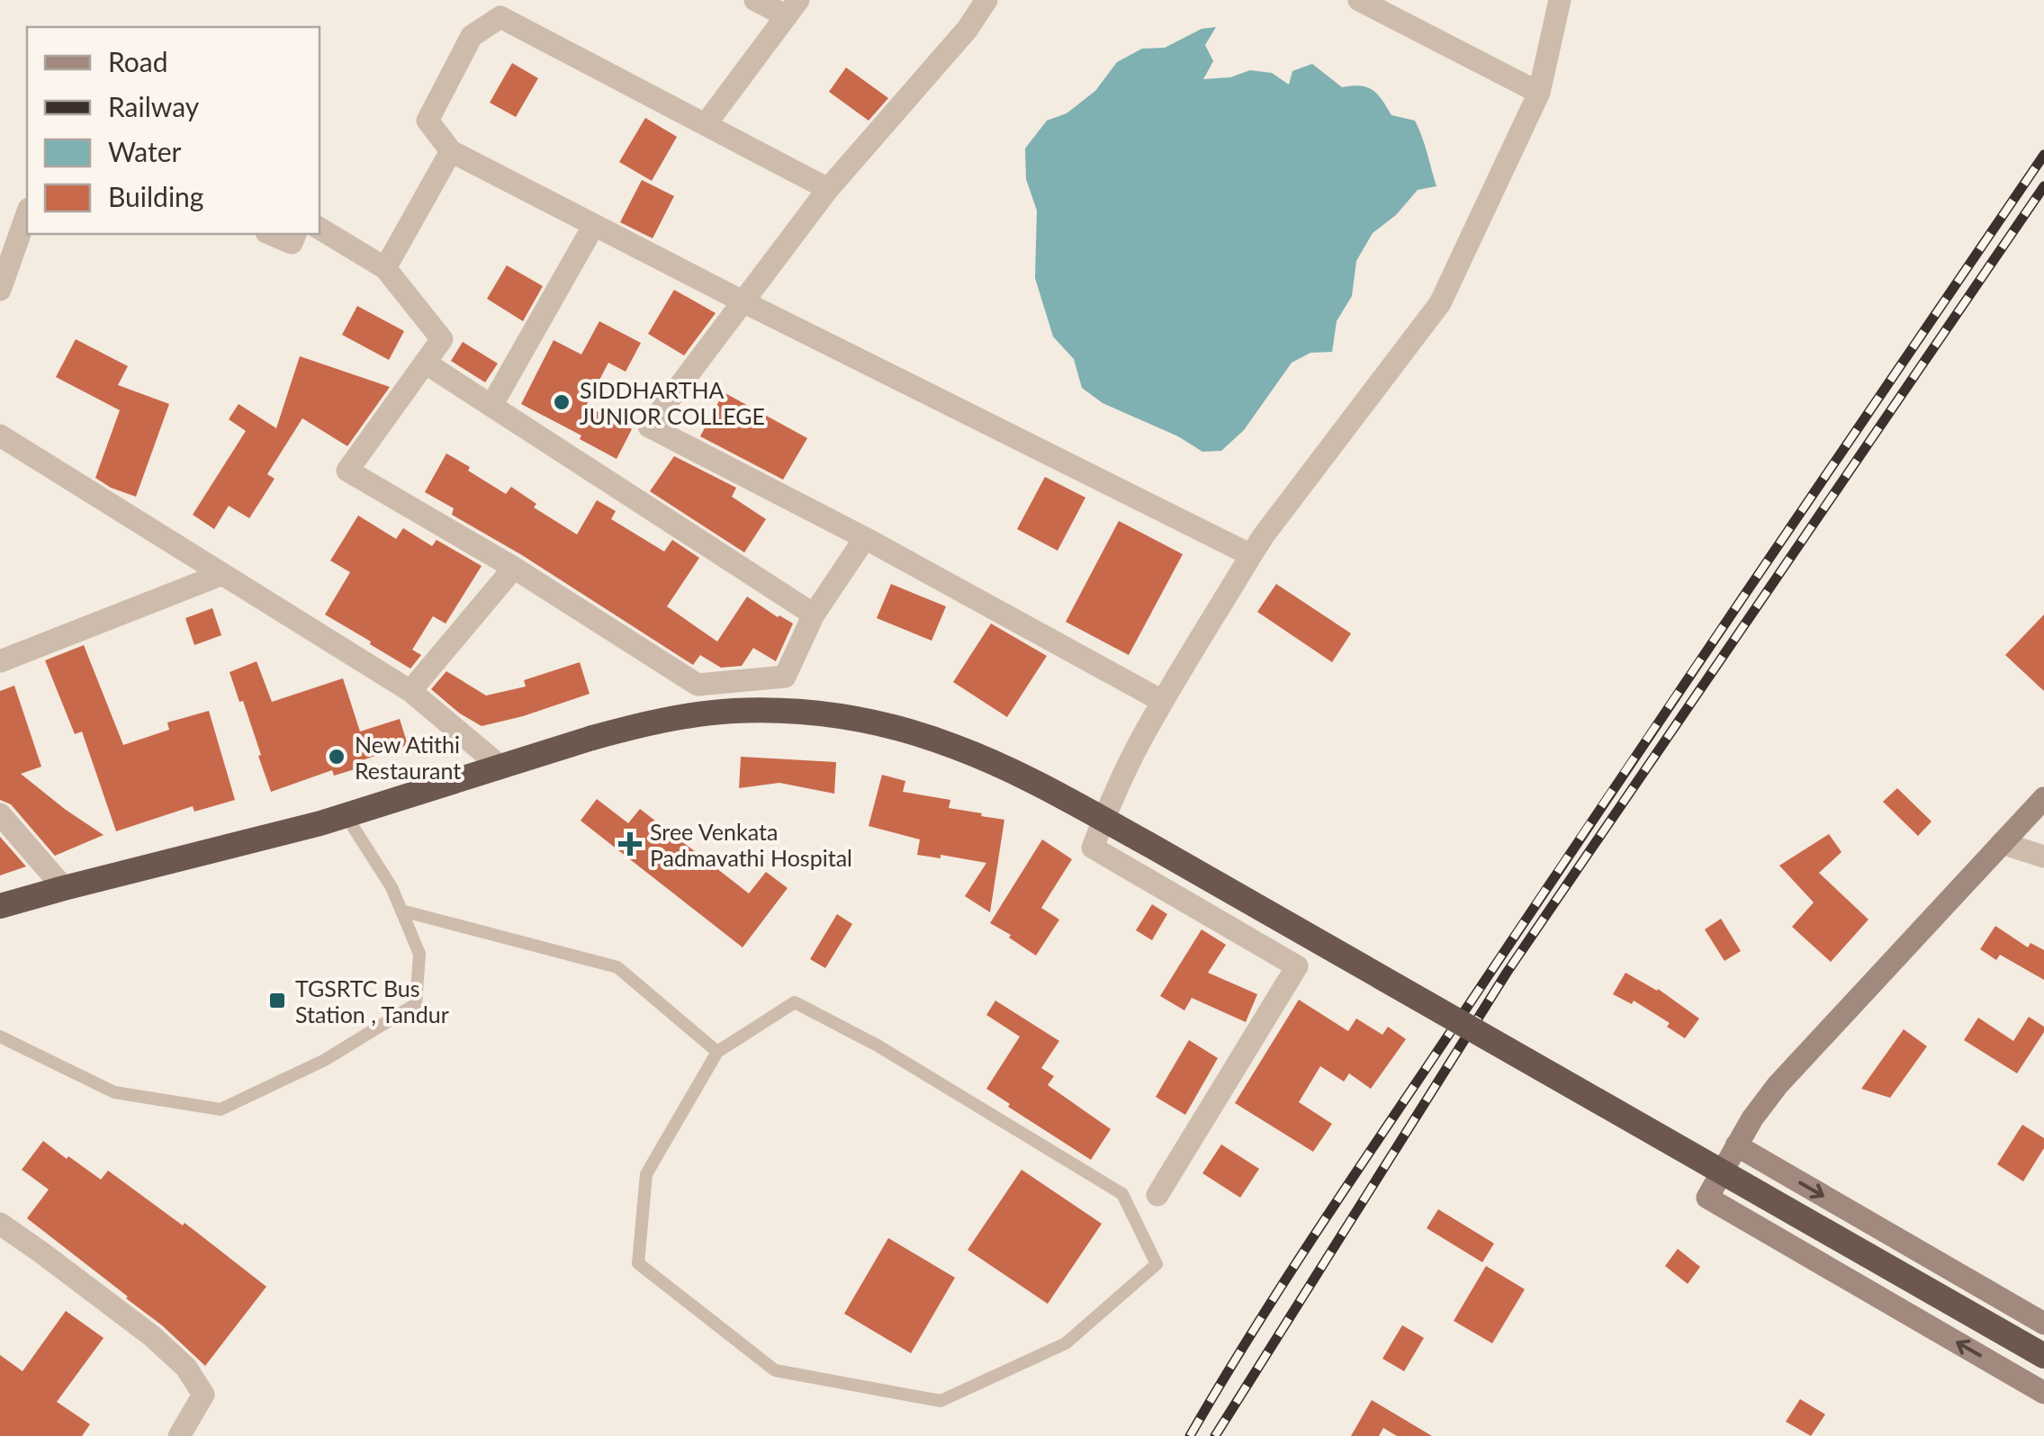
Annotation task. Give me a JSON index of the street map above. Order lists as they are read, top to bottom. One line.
{"places":{"other":["SIDDHARTHA JUNIOR COLLEGE","New Atithi Restaurant"],"health":["Sree Venkata Padmavathi Hospital"],"transit":["TGSRTC Bus Station , Tandur"]},"legend":["Road","Railway","Water","Building"]}
